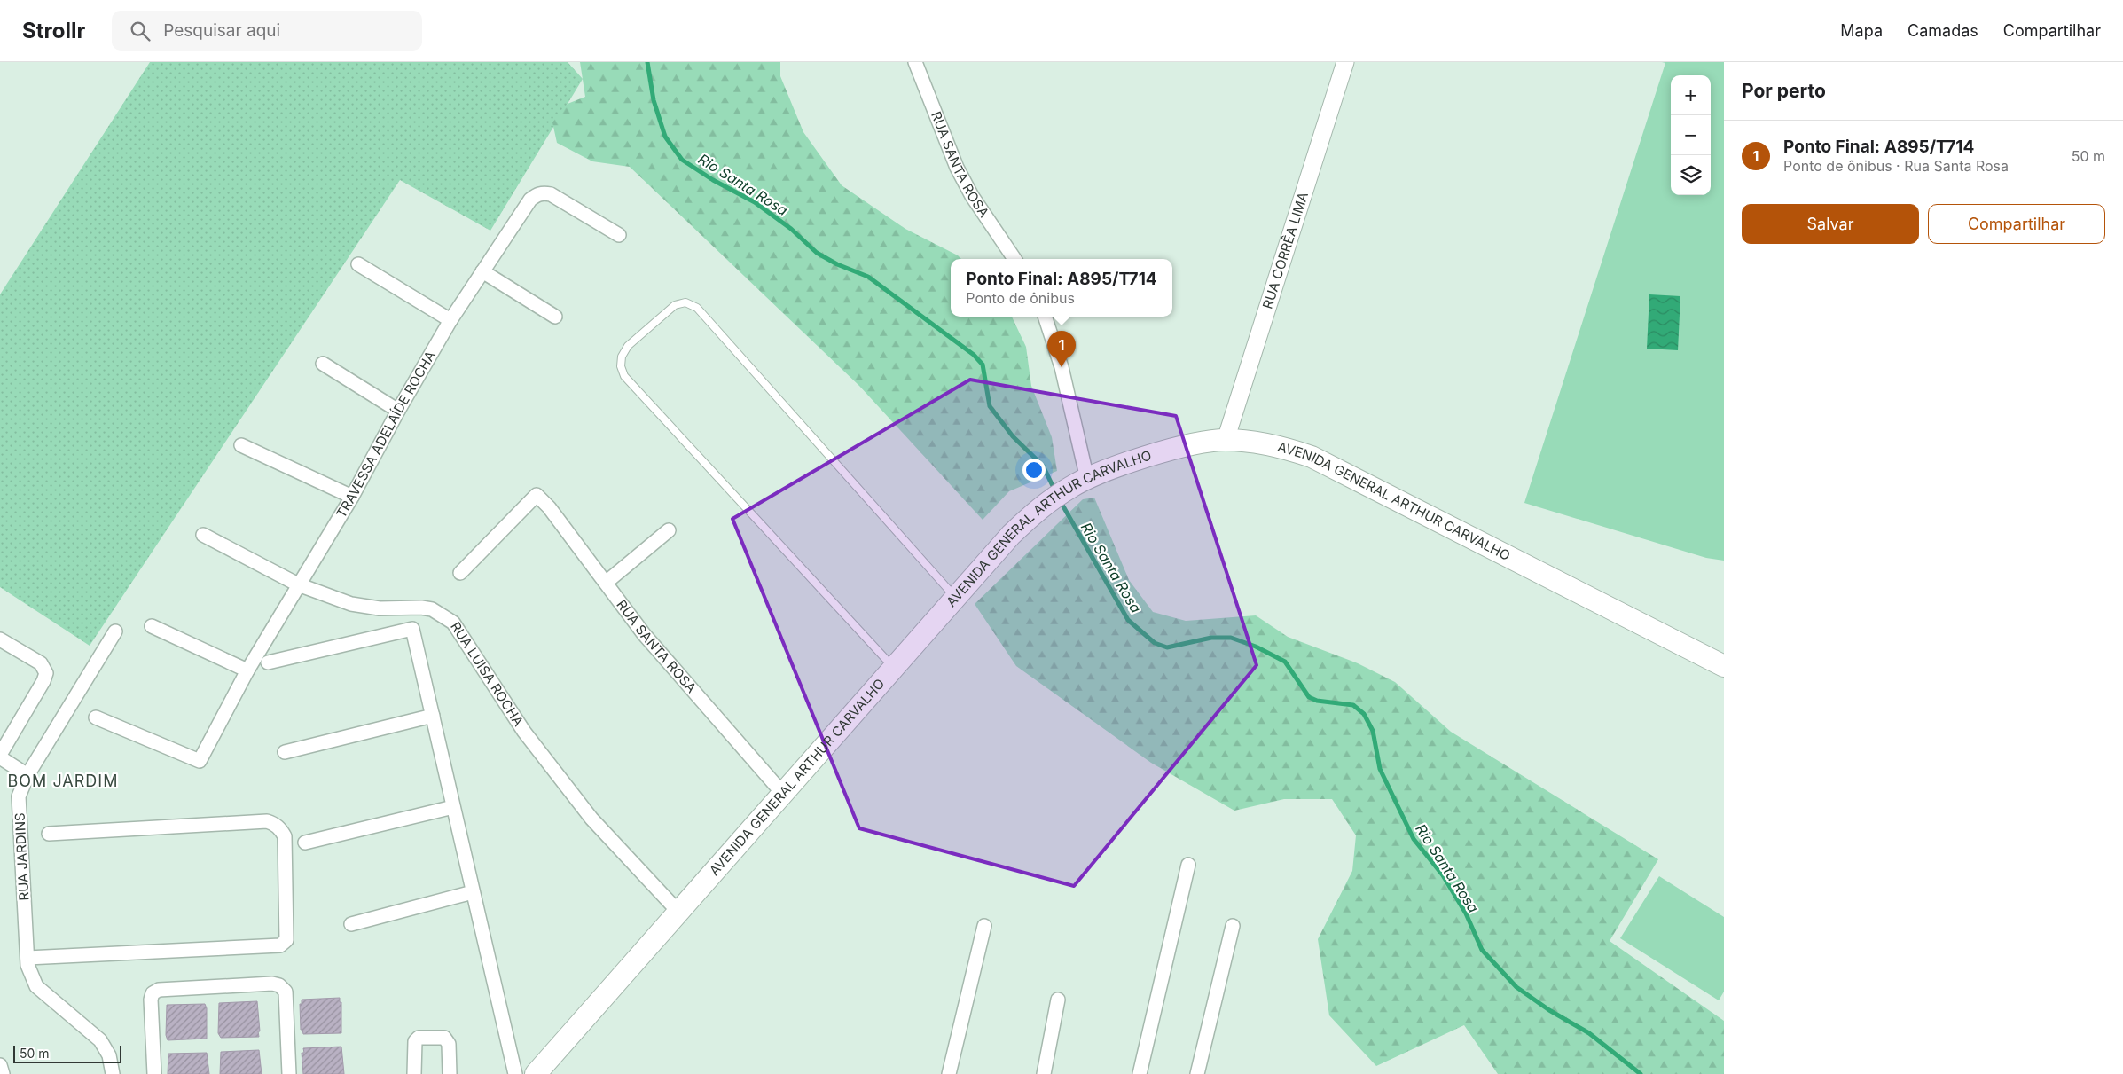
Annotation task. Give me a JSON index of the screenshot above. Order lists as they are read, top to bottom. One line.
{"streets":{"main road":["AVENIDA GENERAL ARTHUR CARVALHO"],"street":["RUA SANTA ROSA","RUA CORRÊA LIMA","TRAVESSA ADELAÍDE ROCHA","RUA LUÍSA ROCHA","RUA JARDINS"]},"crossings":[["RUA SANTA ROSA","AVENIDA GENERAL ARTHUR CARVALHO"],["RUA CORRÊA LIMA","AVENIDA GENERAL ARTHUR CARVALHO"],["TRAVESSA ADELAÍDE ROCHA","RUA LUÍSA ROCHA"],["AVENIDA GENERAL ARTHUR CARVALHO","RUA LUÍSA ROCHA"]],"districts":["BOM JARDIM"],"water":["Rio Santa Rosa"],"scale_bar":"50 m","page":{"header":"Strollr","search":"Pesquisar aqui","nav":["Mapa","Camadas","Compartilhar"],"heading":"Por perto","map_buttons":["+","−"],"list":[{"mark":"1","name":"Ponto Final: A895/T714","note":"Ponto de ônibus · Rua Santa Rosa","value":"50 m"}],"buttons":["Salvar","Compartilhar"],"popup":["Ponto Final: A895/T714","Ponto de ônibus"],"pins":"1","scale":"50 m"}}
